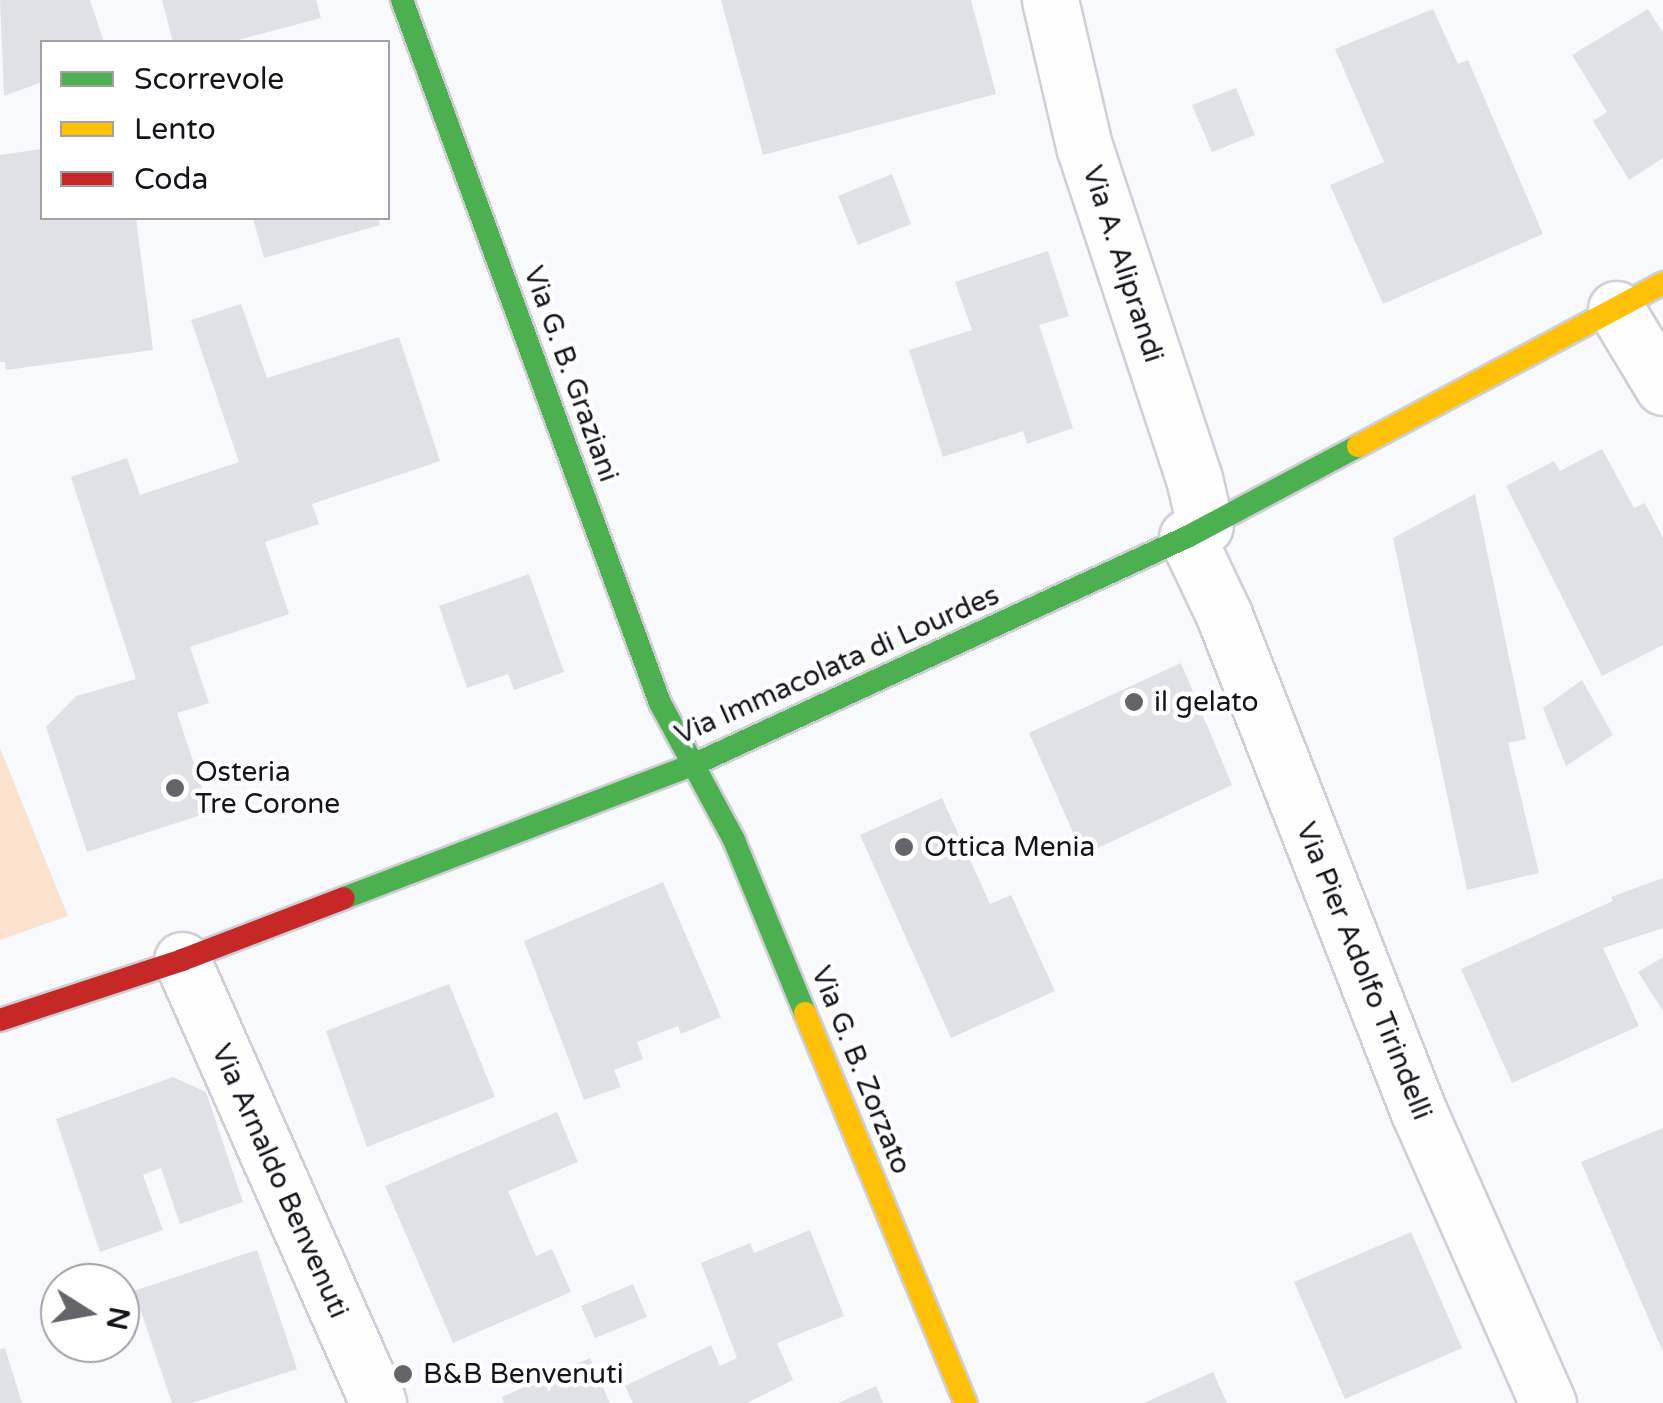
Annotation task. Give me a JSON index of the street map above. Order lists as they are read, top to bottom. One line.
{"streets":{"street":["Via A. Aliprandi","Via G. B. Graziani","Via Immacolata di Lourdes","Via Pier Adolfo Tirindelli","Via G. B. Zorzato","Via Arnaldo Benvenuti"]},"crossings":[["Via A. Aliprandi","Via Immacolata di Lourdes"],["Via A. Aliprandi","Via Pier Adolfo Tirindelli"],["Via G. B. Graziani","Via Immacolata di Lourdes"],["Via G. B. Graziani","Via G. B. Zorzato"],["Via Immacolata di Lourdes","Via Pier Adolfo Tirindelli"],["Via Immacolata di Lourdes","Via G. B. Zorzato"],["Via Immacolata di Lourdes","Via Arnaldo Benvenuti"]],"places":["il gelato","Osteria Tre Corone","Ottica Menia","B&B Benvenuti"],"legend":["Scorrevole","Lento","Coda"],"north":"right"}
